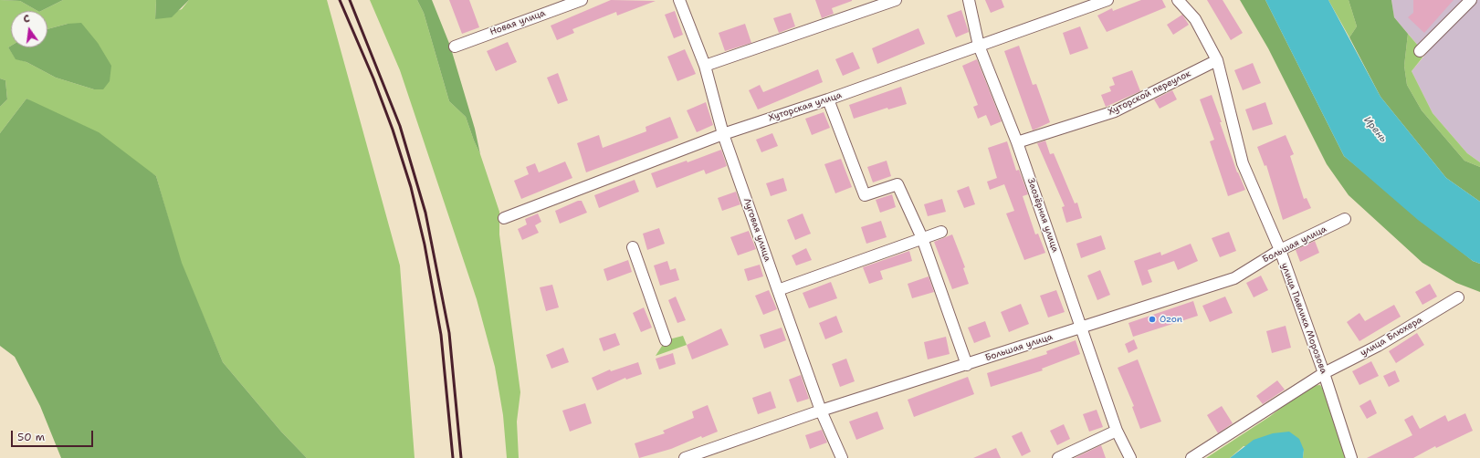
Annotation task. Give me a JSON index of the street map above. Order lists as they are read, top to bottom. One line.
{"streets":{"street":["Новая улица","Хуторской переулок","Хуторская улица","Заозёрная улица","Луговая улица","Большая улица","улица Павлика Морозова","улица Блюхера"]},"crossings":[["Хуторской переулок","Заозёрная улица"],["Хуторской переулок","улица Павлика Морозова"],["Хуторская улица","Заозёрная улица"],["Хуторская улица","Луговая улица"],["Заозёрная улица","Большая улица"],["Луговая улица","Большая улица"],["Большая улица","улица Павлика Морозова"],["улица Павлика Морозова","улица Блюхера"]],"water":["Ирень"],"places":["Ozon"],"scale_bar":"50 m","north":"top"}
